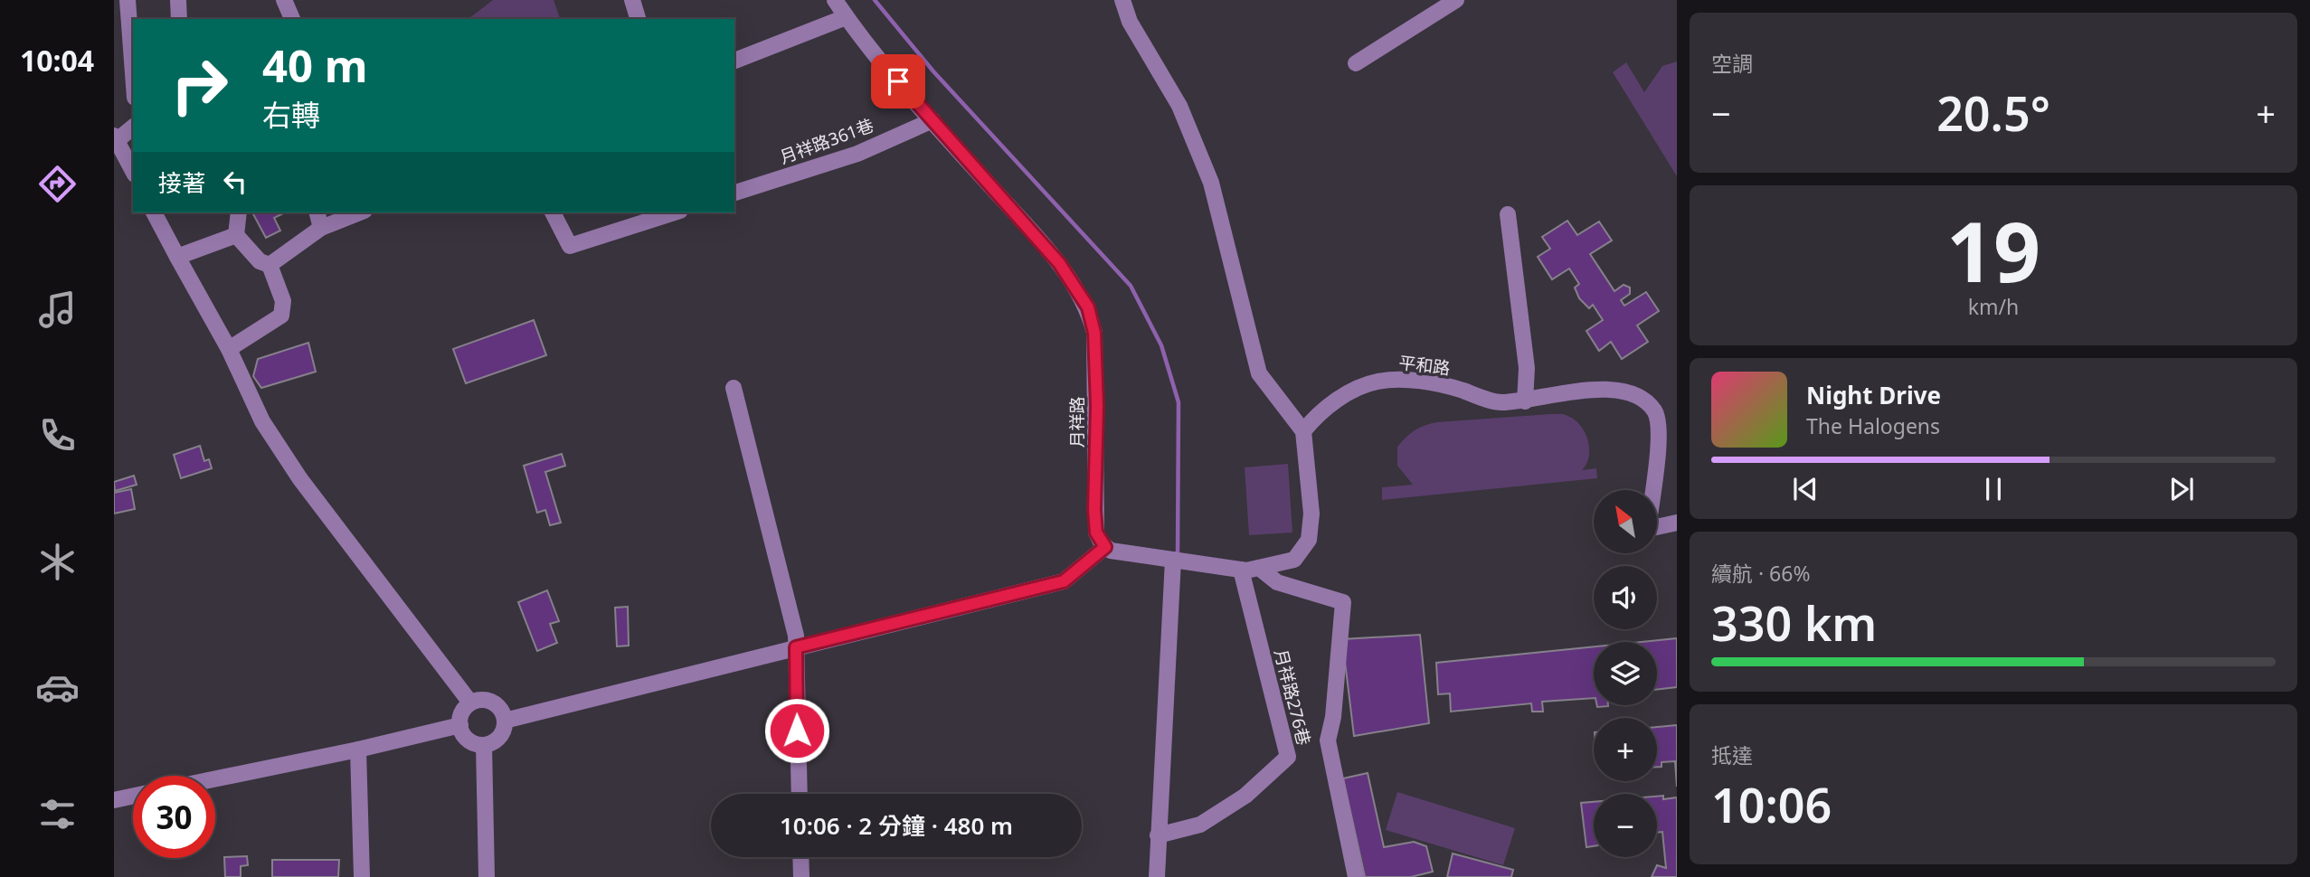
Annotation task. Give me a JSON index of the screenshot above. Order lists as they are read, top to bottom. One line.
{"streets":{"street":["月祥路361巷","平和路","月祥路","月祥路276巷"]},"crossings":[["月祥路361巷","月祥路"]],"north":"top left","page":{"tabs":"10:04","tile":["空調",["19","km/h"],["續航 · 66%","330 km"],["抵達","10:06"]],"turn":["40 m","右轉"],"heat":["−","20.5°","+"],"then":"接著","song":["Night Drive","The Halogens"],"map_buttons":["+","−"],"limit":"30","trip":"10:06 · 2 分鐘 · 480 m"}}
